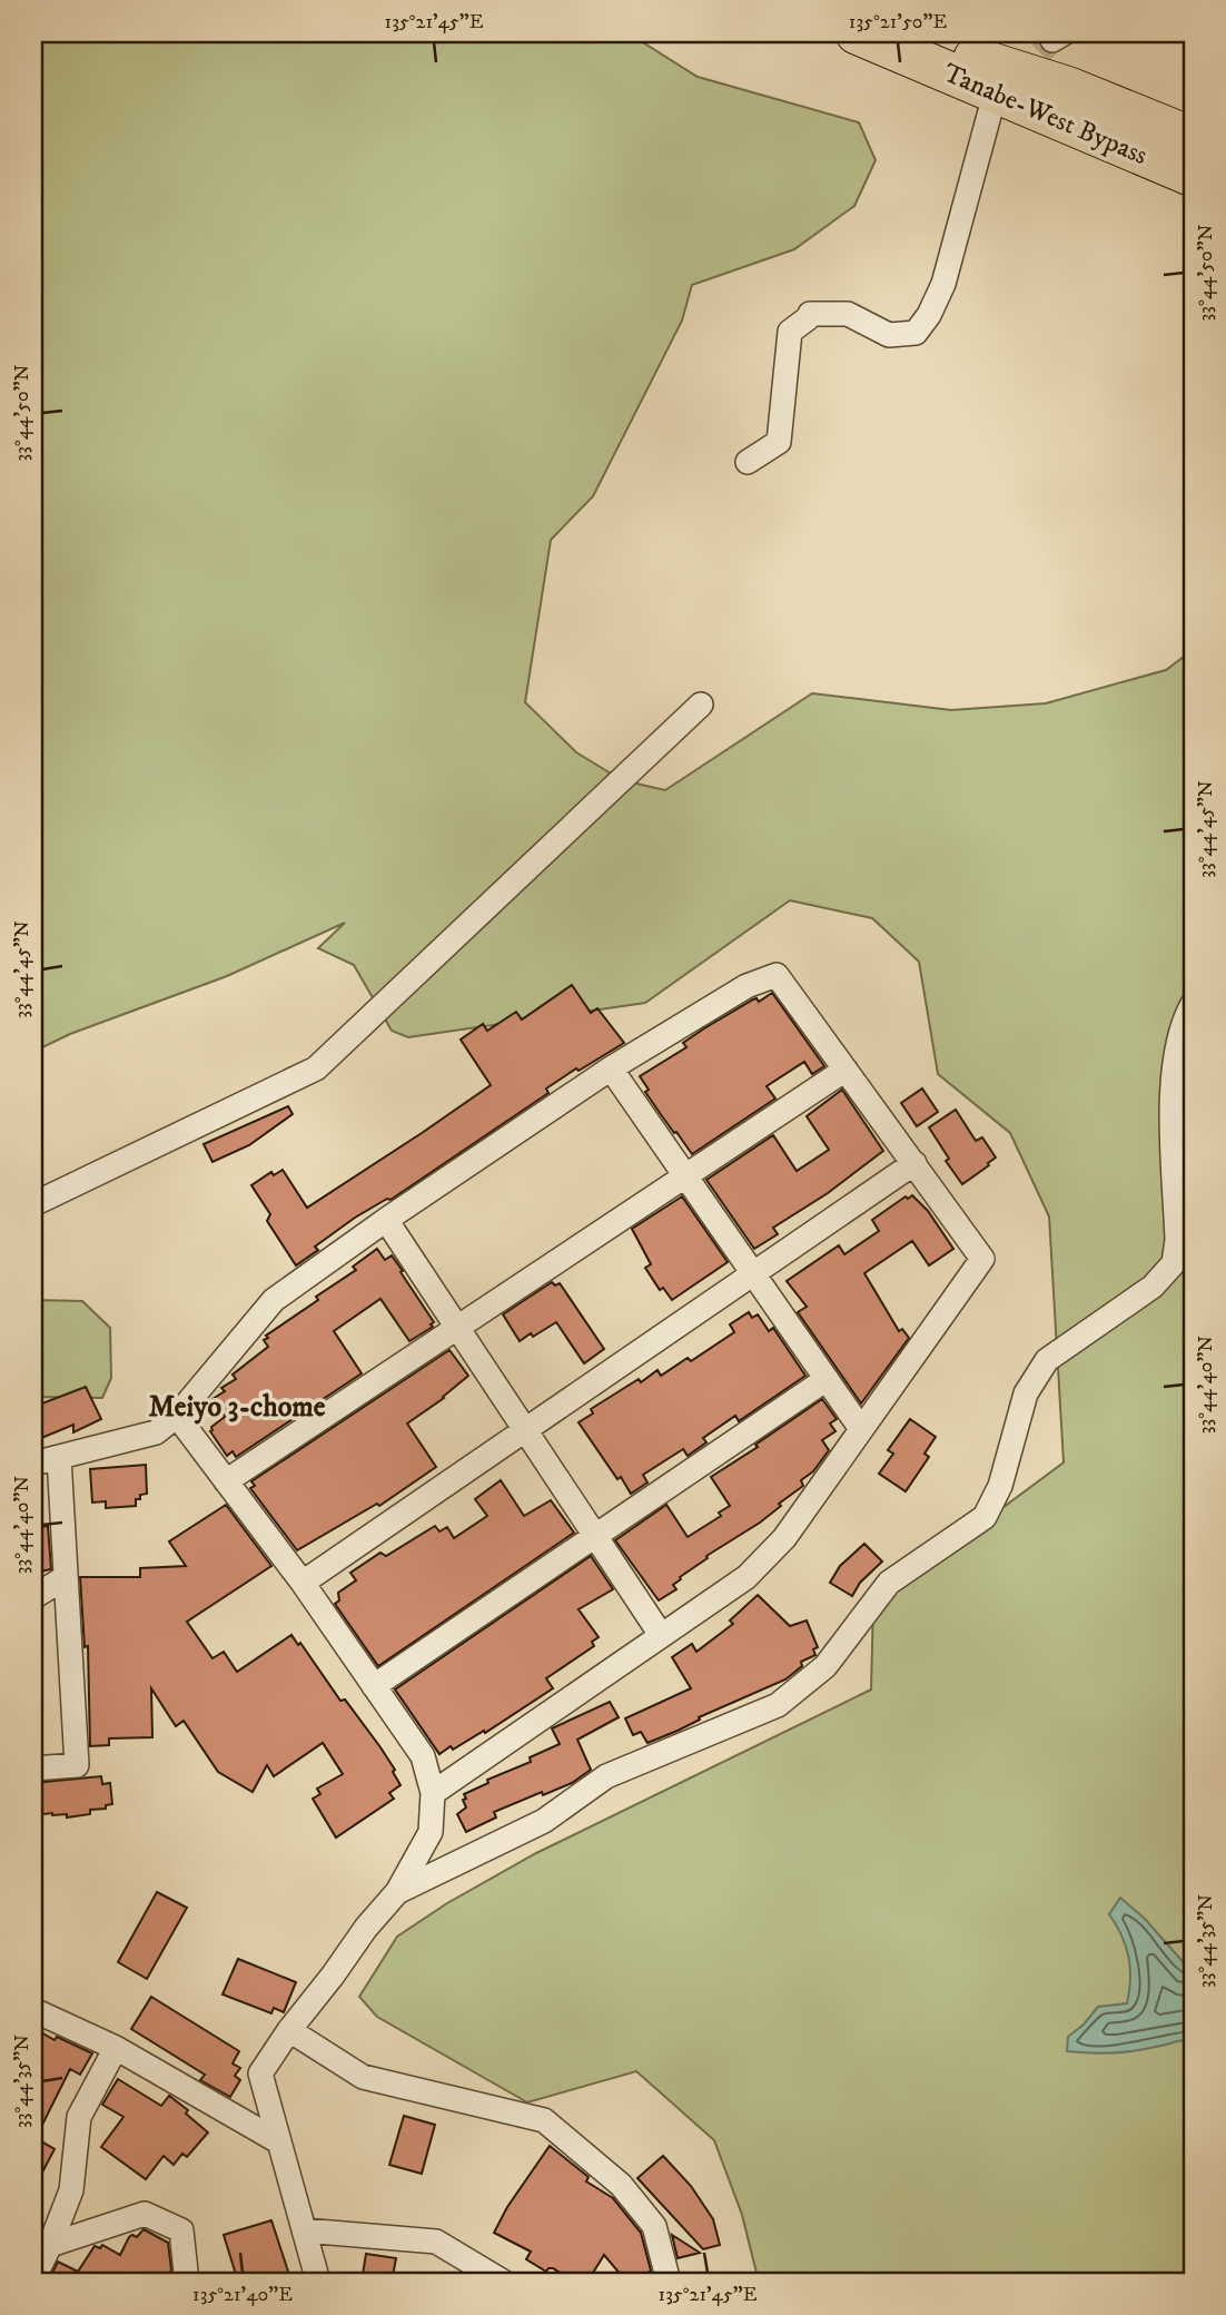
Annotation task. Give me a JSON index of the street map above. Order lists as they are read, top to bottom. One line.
{"streets":{"highway":["Tanabe-West Bypass"]},"districts":["Meiyo 3-chome"],"coordinates":["135°21'45\"E","135°21'50\"E","33°44'50\"N","33°44'45\"N","33°44'40\"N","33°44'35\"N","135°21'40\"E"]}
